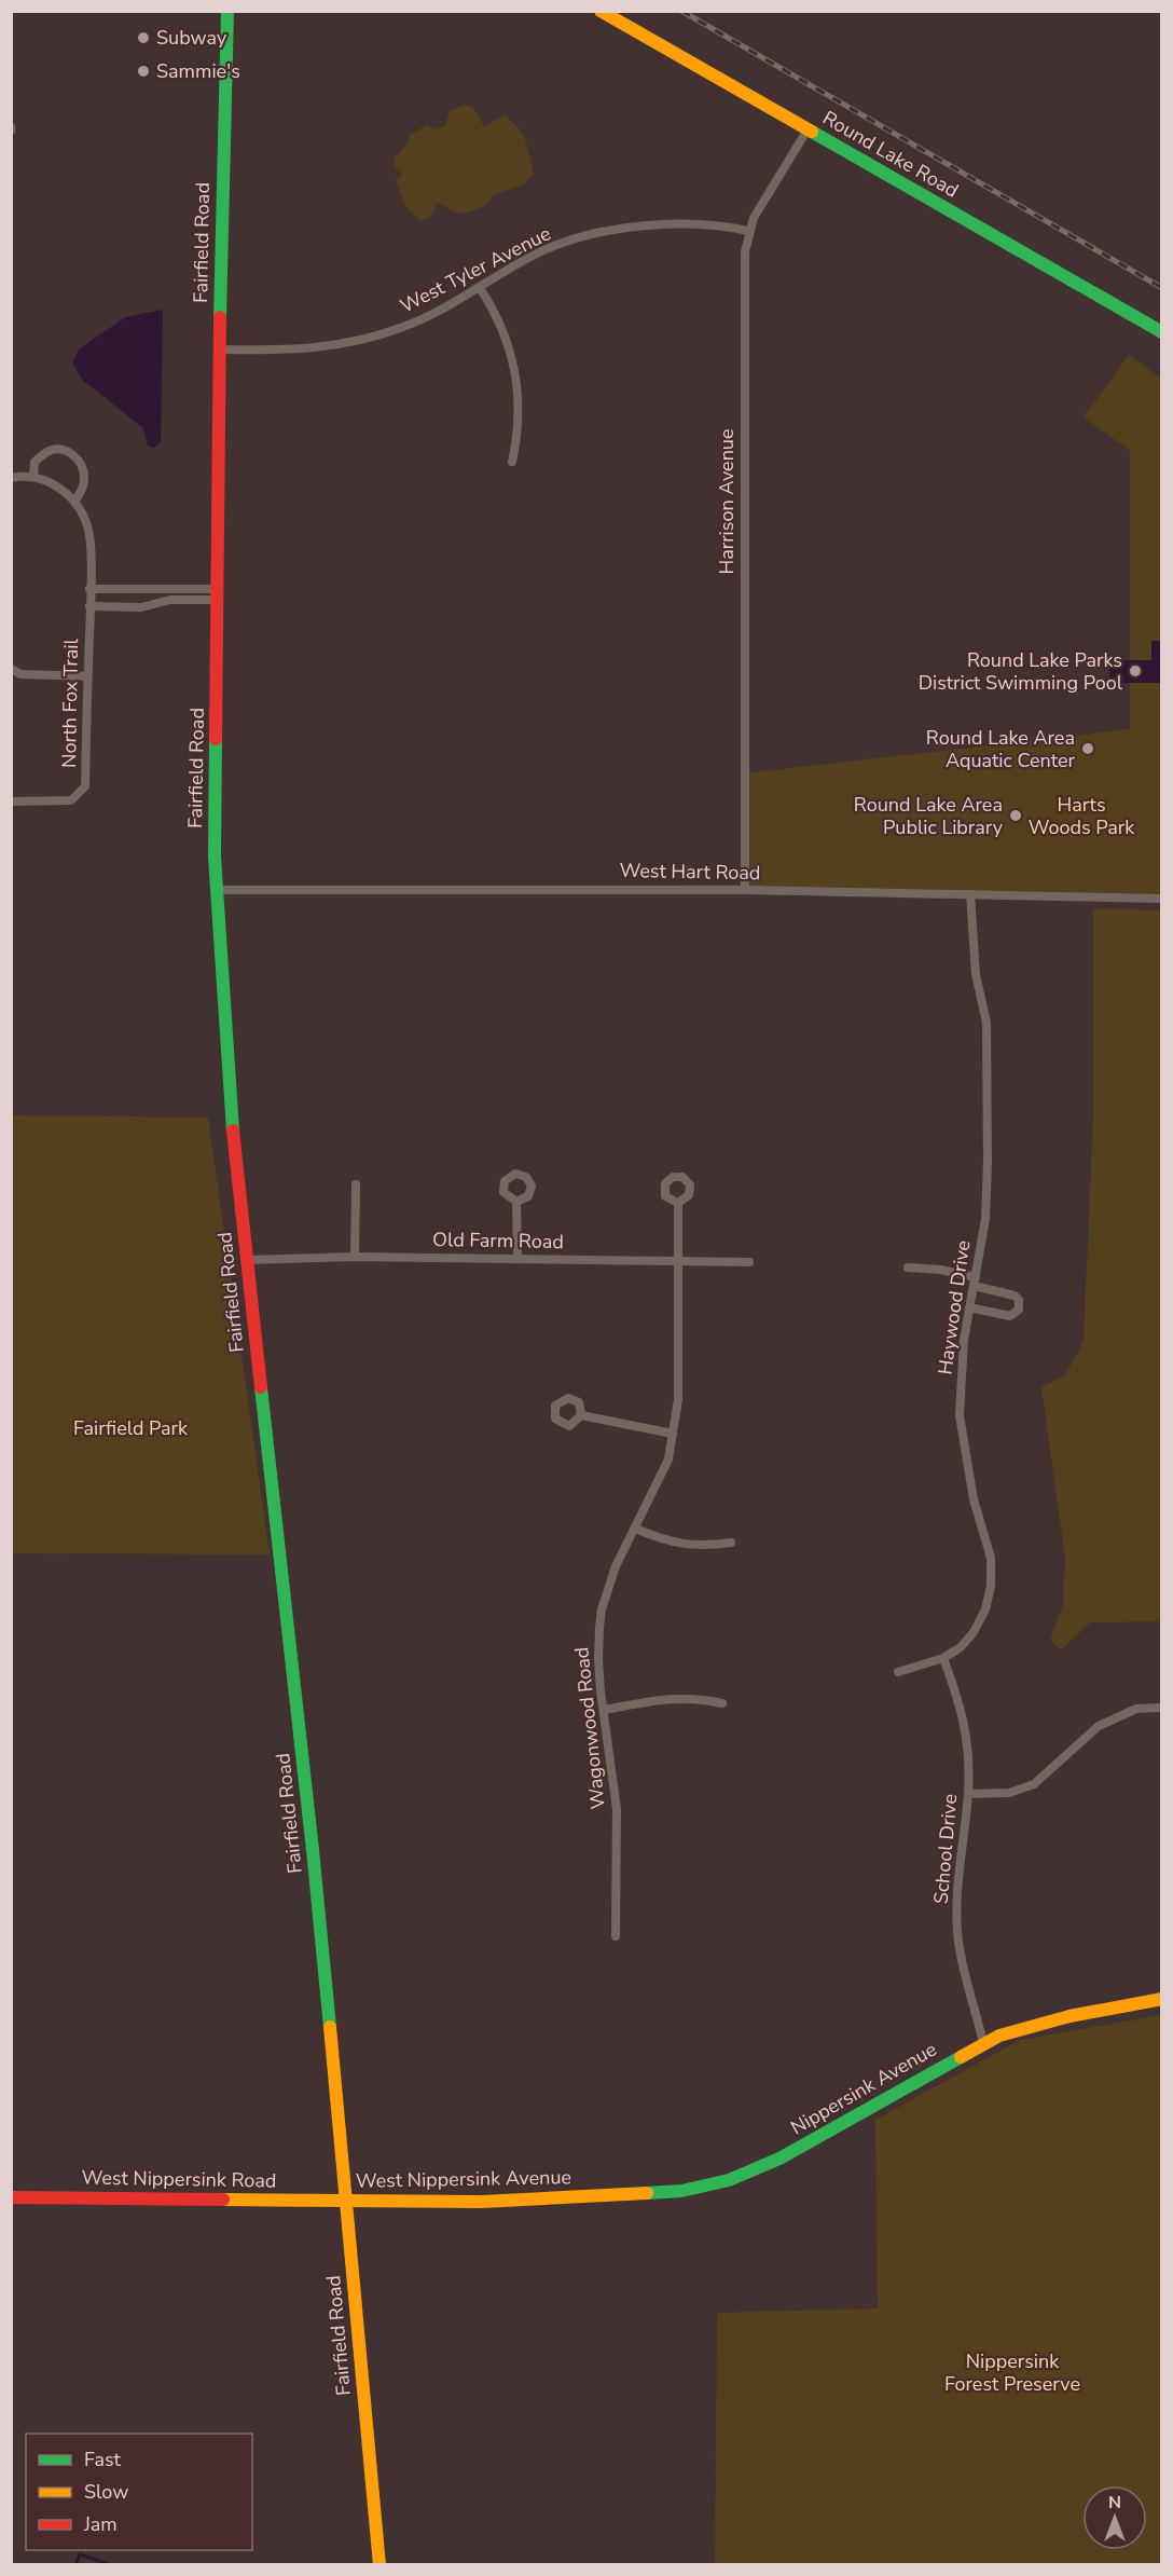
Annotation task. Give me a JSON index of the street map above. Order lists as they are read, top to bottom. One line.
{"streets":{"street":["Round Lake Road","Fairfield Road","West Tyler Avenue","Harrison Avenue","North Fox Trail","West Hart Road","Old Farm Road","Haywood Drive","Wagonwood Road","School Drive","Nippersink Avenue","West Nippersink Road","West Nippersink Avenue"]},"crossings":[["Round Lake Road","Harrison Avenue"],["Fairfield Road","West Tyler Avenue"],["Fairfield Road","West Hart Road"],["Fairfield Road","Old Farm Road"],["Fairfield Road","West Nippersink Road"],["Fairfield Road","West Nippersink Avenue"],["West Tyler Avenue","Harrison Avenue"],["Harrison Avenue","West Hart Road"],["West Hart Road","Haywood Drive"],["Old Farm Road","Wagonwood Road"],["Haywood Drive","School Drive"],["School Drive","Nippersink Avenue"],["Nippersink Avenue","West Nippersink Avenue"],["West Nippersink Road","West Nippersink Avenue"]],"parks":["Harts Woods Park","Fairfield Park","Nippersink Forest Preserve"],"places":["Subway","Sammie's","Round Lake Parks District Swimming Pool","Round Lake Area Aquatic Center","Round Lake Area Public Library"],"legend":["Fast","Slow","Jam"],"north":"top"}
